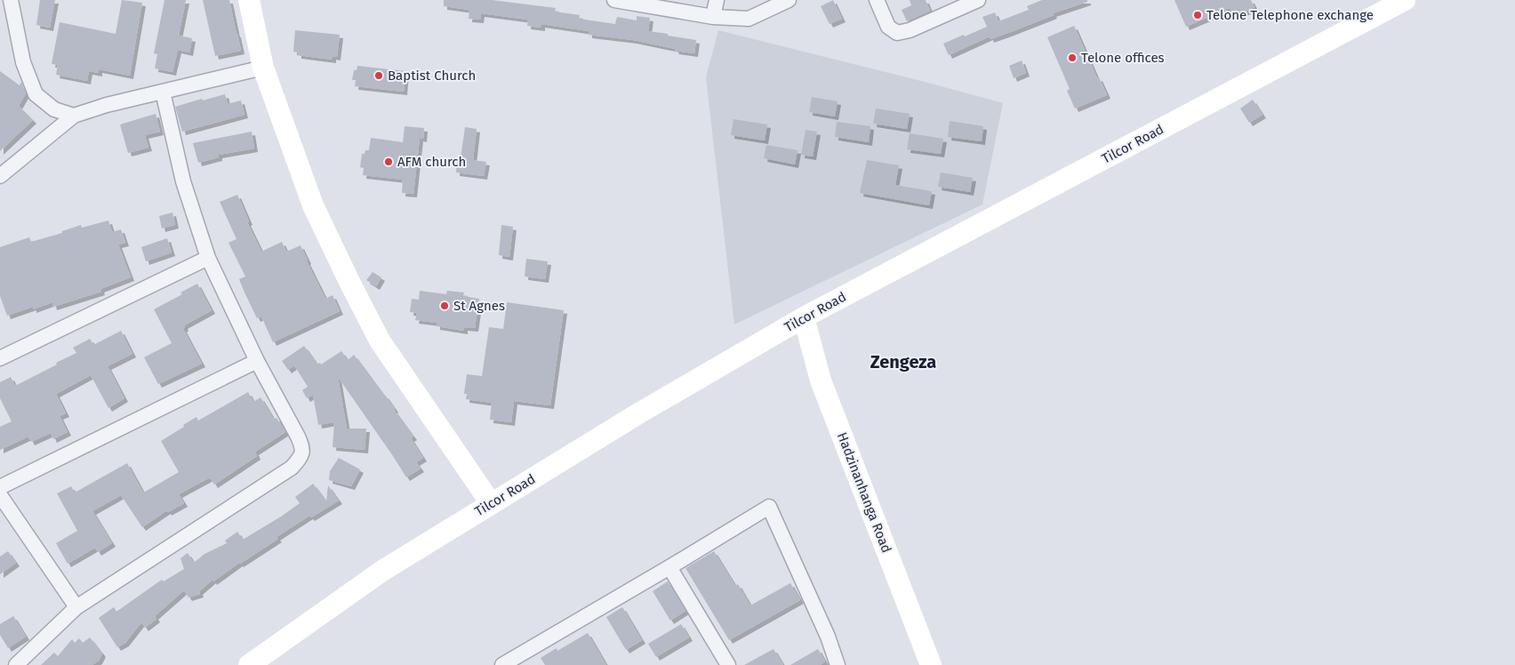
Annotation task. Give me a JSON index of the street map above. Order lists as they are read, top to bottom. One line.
{"streets":{"street":["Tilcor Road","Hadzinanhanga Road"]},"crossings":[["Tilcor Road","Hadzinanhanga Road"]],"districts":["Zengeza"],"places":["Telone Telephone exchange","Telone offices","Baptist Church","AFM church","St Agnes"]}
